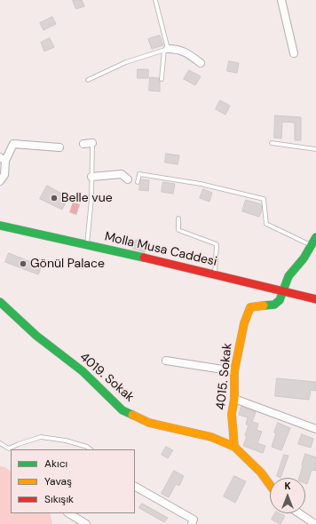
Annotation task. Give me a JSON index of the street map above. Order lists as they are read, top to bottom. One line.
{"streets":{"street":["Molla Musa Caddesi","4015. Sokak","4019. Sokak"]},"crossings":[["Molla Musa Caddesi","4015. Sokak"],["4015. Sokak","4019. Sokak"]],"places":["Belle vue","Gönül Palace"],"legend":["Akıcı","Yavaş","Sıkışık"],"north":"top"}
